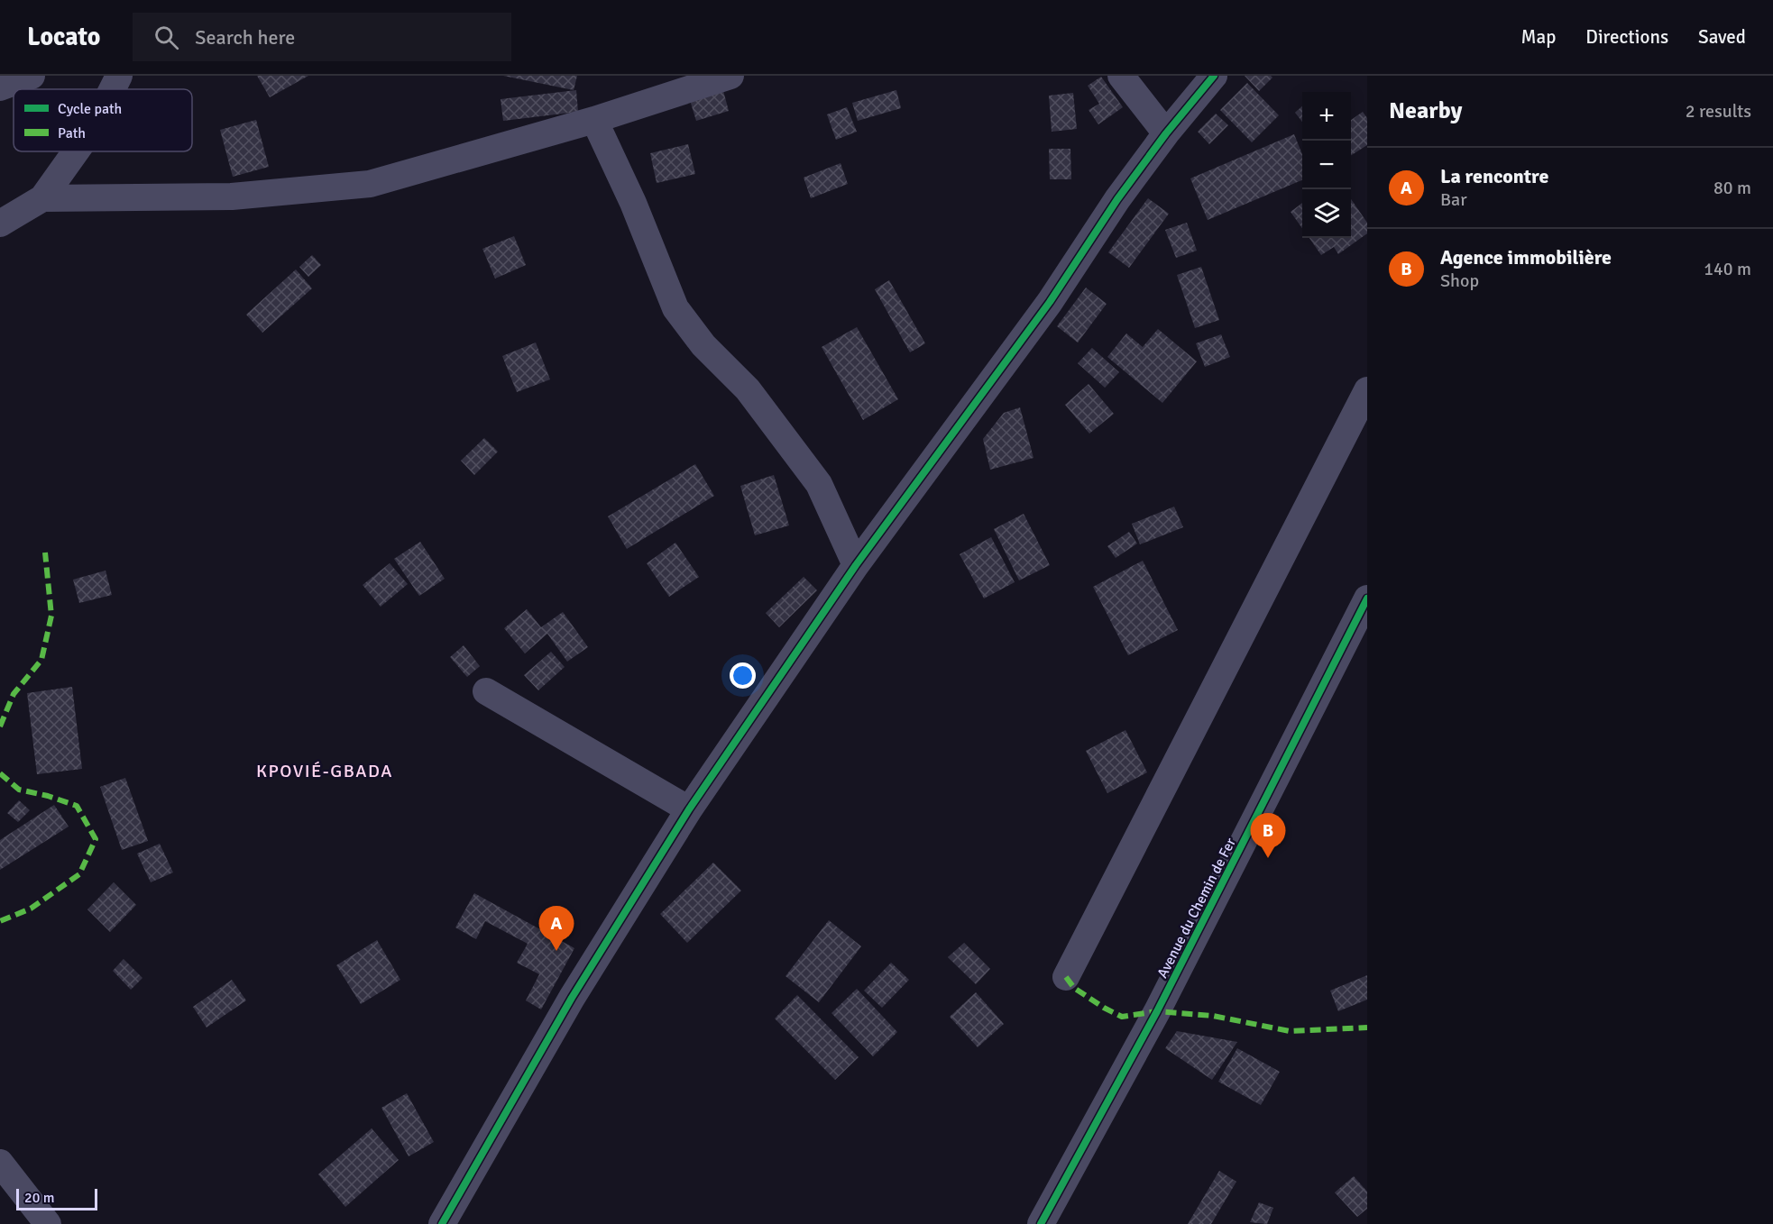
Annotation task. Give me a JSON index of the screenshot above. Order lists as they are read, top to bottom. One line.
{"streets":{"street":["Avenue du Chemin de Fer"]},"districts":["KPOVIÉ-GBADA"],"legend":["Cycle path","Path"],"scale_bar":"20 m","page":{"header":"Locato","search":"Search here","nav":["Map","Directions","Saved"],"heading":["Nearby","2 results"],"map_buttons":["+","−"],"list":[{"mark":"A","name":"La rencontre","note":"Bar","value":"80 m"},{"mark":"B","name":"Agence immobilière","note":"Shop","value":"140 m"}],"pins":["B","A"],"scale":"20 m"}}
